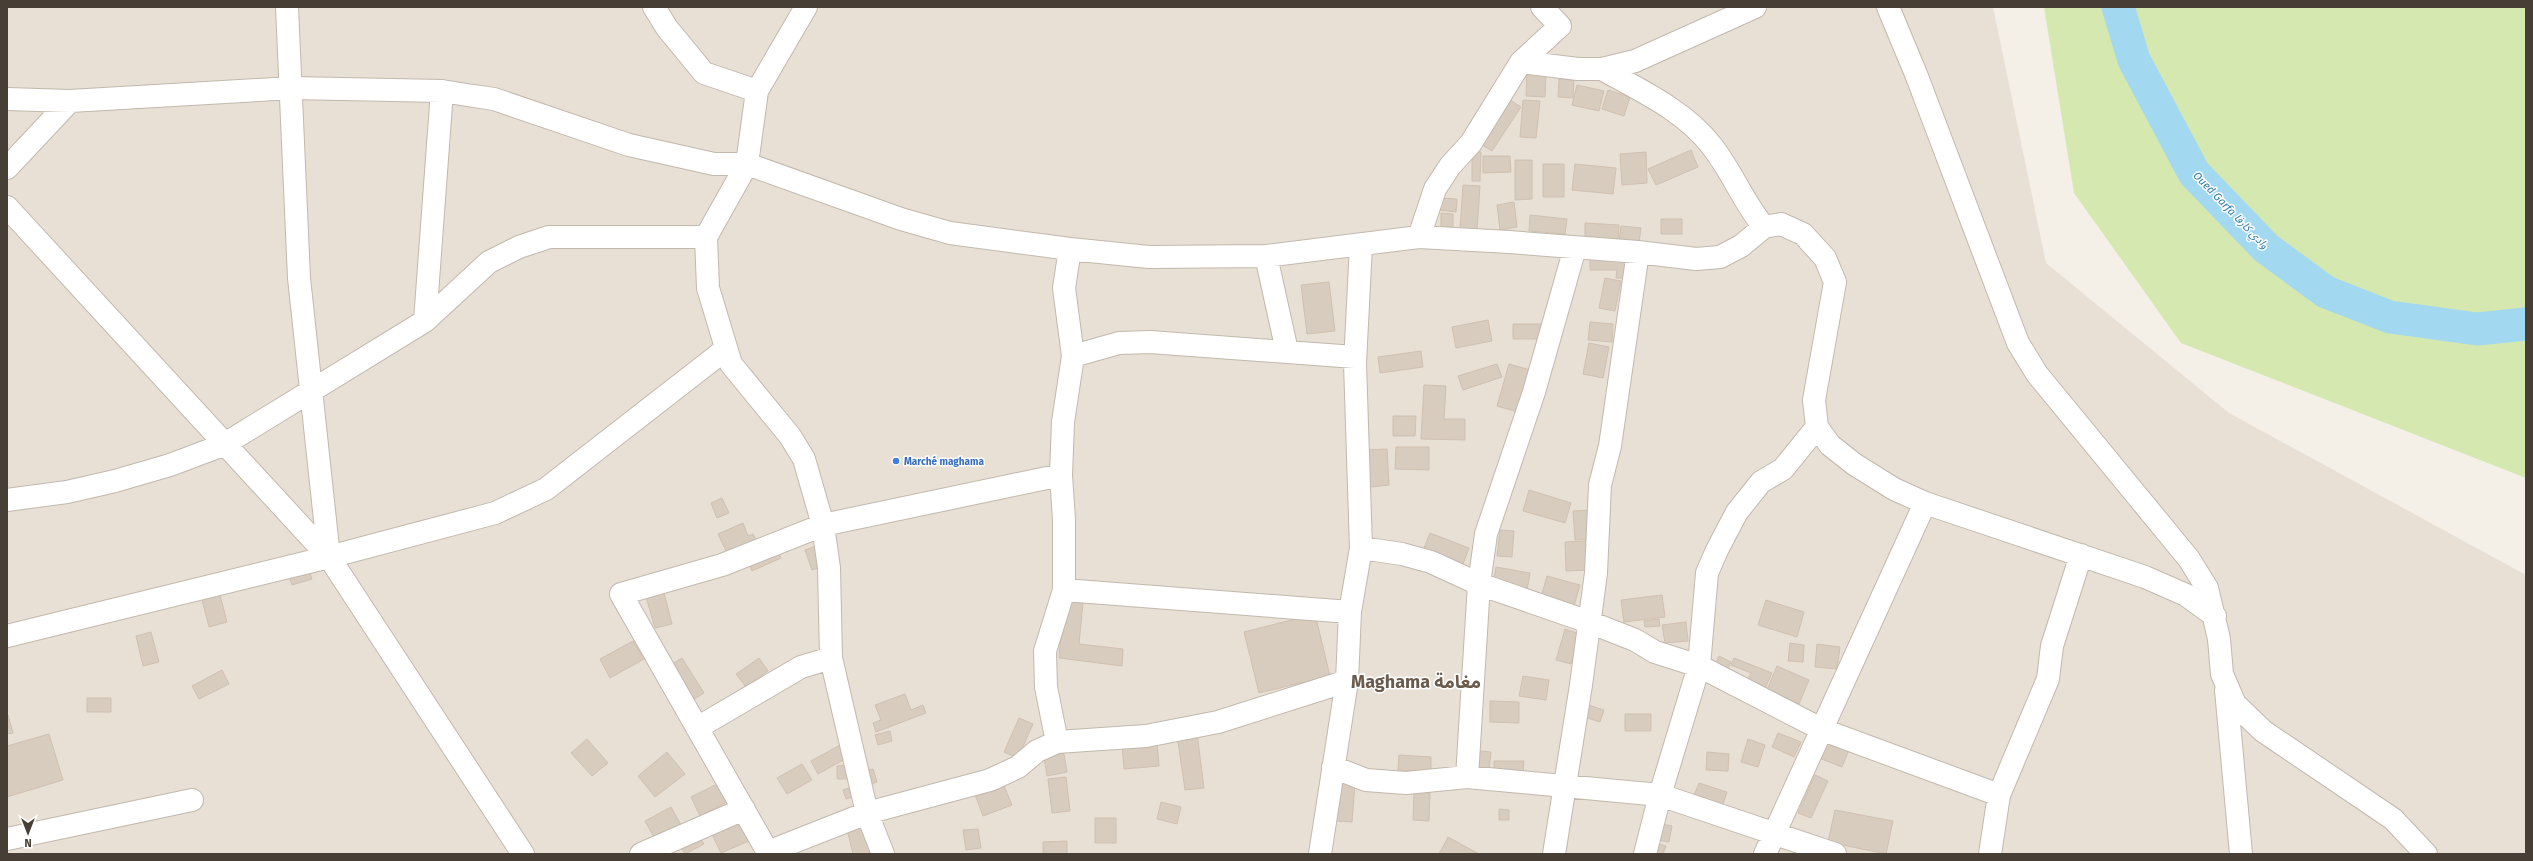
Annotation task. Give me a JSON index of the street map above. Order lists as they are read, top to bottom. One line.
{"districts":["Maghama مغامة"],"water":["Oued Garfa وادي كارفا"],"places":["Marché maghama"],"north":"bottom"}
